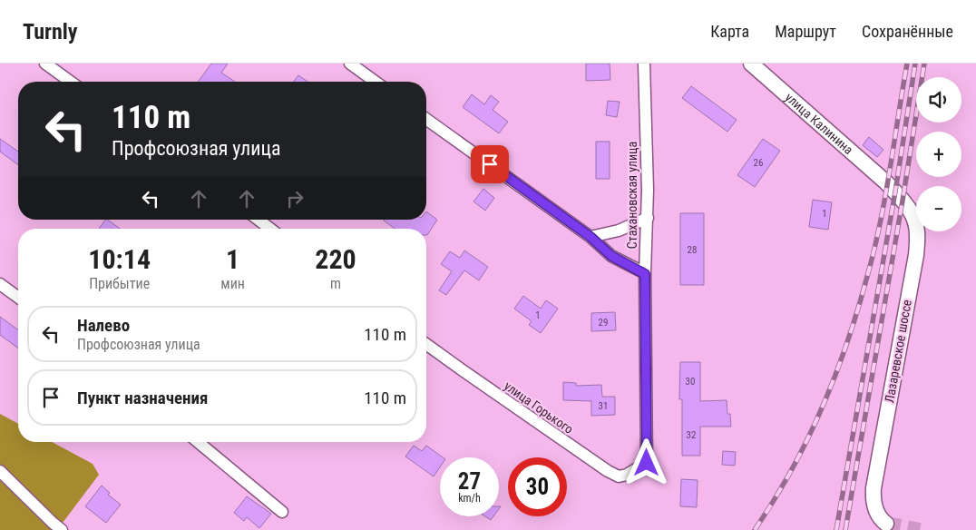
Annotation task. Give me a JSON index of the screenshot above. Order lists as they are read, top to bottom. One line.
{"streets":{"street":["улица Калинина","Стахановская улица","Лазаревское шоссе","улица Горького"]},"crossings":[["улица Калинина","Лазаревское шоссе"],["Стахановская улица","улица Горького"]],"house_numbers":["26","1","28","1","29","30","31","32"],"page":{"header":"Turnly","nav":["Карта","Маршрут","Сохранённые"],"map_buttons":["+","−"],"turn":["110 m","Профсоюзная улица"],"eta":["10:14","Прибытие","1","мин","220","m"],"list":[{"name":"Налево","note":"Профсоюзная улица","value":"110 m"},{"name":"Пункт назначения","value":"110 m"}],"speed":"27 km/h","limit":"30"}}
